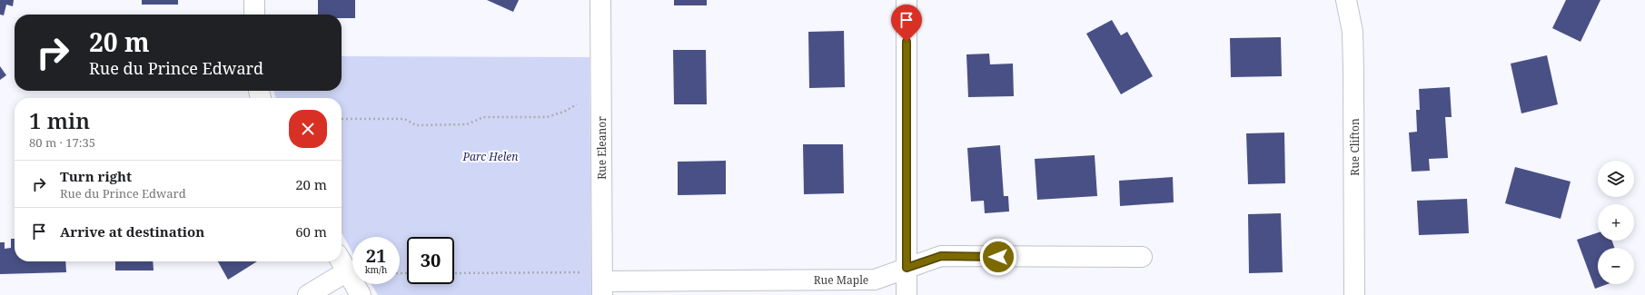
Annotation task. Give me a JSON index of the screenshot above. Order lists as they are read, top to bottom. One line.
{"streets":{"street":["Rue Clifton","Rue Eleanor","Rue Maple"]},"crossings":[["Rue Eleanor","Rue Maple"]],"parks":["Parc Helen"],"page":{"turn":["20 m","Rue du Prince Edward"],"heading":["1 min","80 m · 17:35"],"list":[{"name":"Turn right","note":"Rue du Prince Edward","value":"20 m"},{"name":"Arrive at destination","value":"60 m"}],"map_buttons":["+","−"],"speed":"21 km/h","limit":"30"}}
